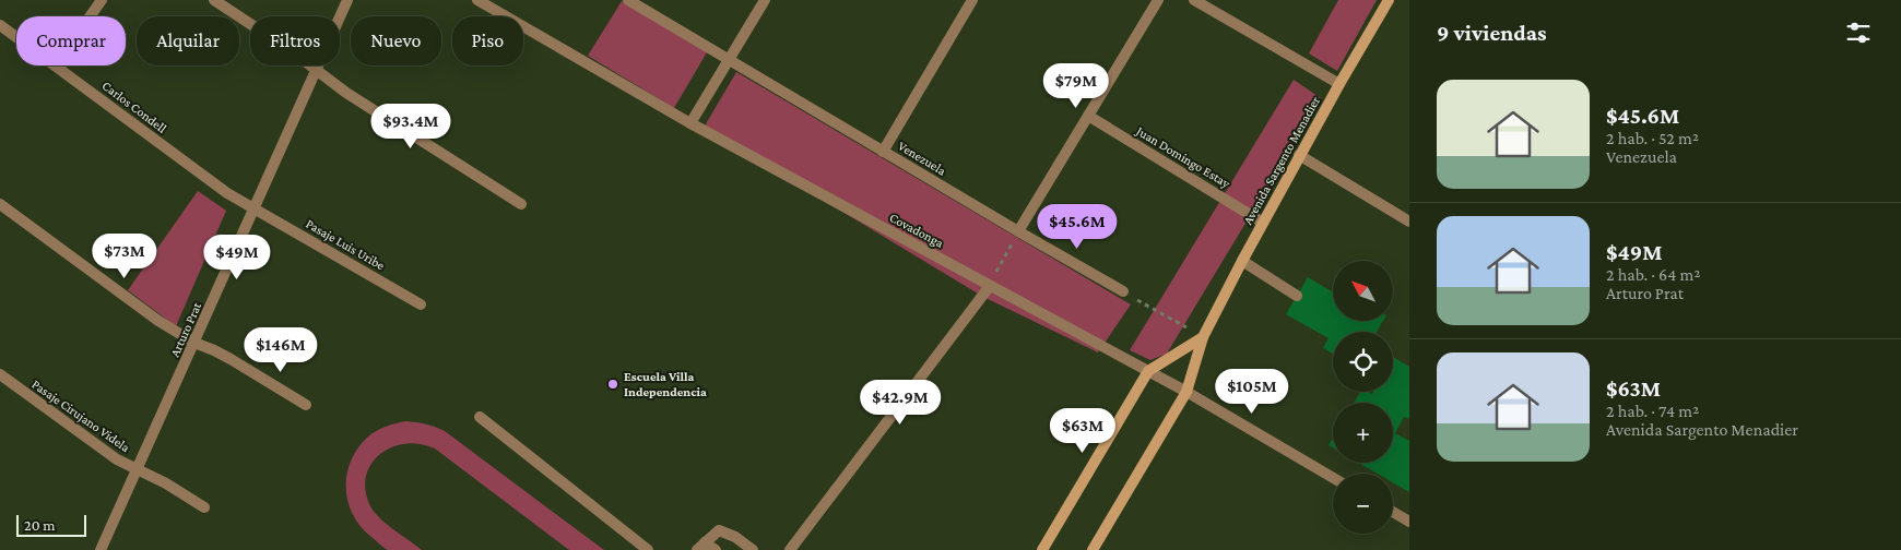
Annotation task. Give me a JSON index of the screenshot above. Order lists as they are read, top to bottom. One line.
{"streets":{"main road":["Avenida Sargento Menadier"],"street":["Carlos Condell","Juan Domingo Estay","Venezuela","Covadonga","Pasaje Luis Uribe","Arturo Prat","Pasaje Cirujano Videla"]},"crossings":[["Carlos Condell","Pasaje Luis Uribe"],["Carlos Condell","Arturo Prat"],["Juan Domingo Estay","Avenida Sargento Menadier"],["Avenida Sargento Menadier","Covadonga"],["Pasaje Luis Uribe","Arturo Prat"],["Arturo Prat","Pasaje Cirujano Videla"]],"places":["Escuela Villa Independencia"],"scale_bar":"20 m","north":"top left","page":{"heading":"9 viviendas","chip":["Comprar","Alquilar","Filtros","Nuevo","Piso"],"price":["$79M","$93.4M","$45.6M","$73M","$49M","$146M","$105M","$42.9M","$63M"],"list":[{"name":"$45.6M","note":"2 hab. · 52 m² · Venezuela"},{"name":"$49M","note":"2 hab. · 64 m² · Arturo Prat"},{"name":"$63M","note":"2 hab. · 74 m² · Avenida Sargento Menadier"}],"map_buttons":["+","−"],"scale":"20 m"}}
